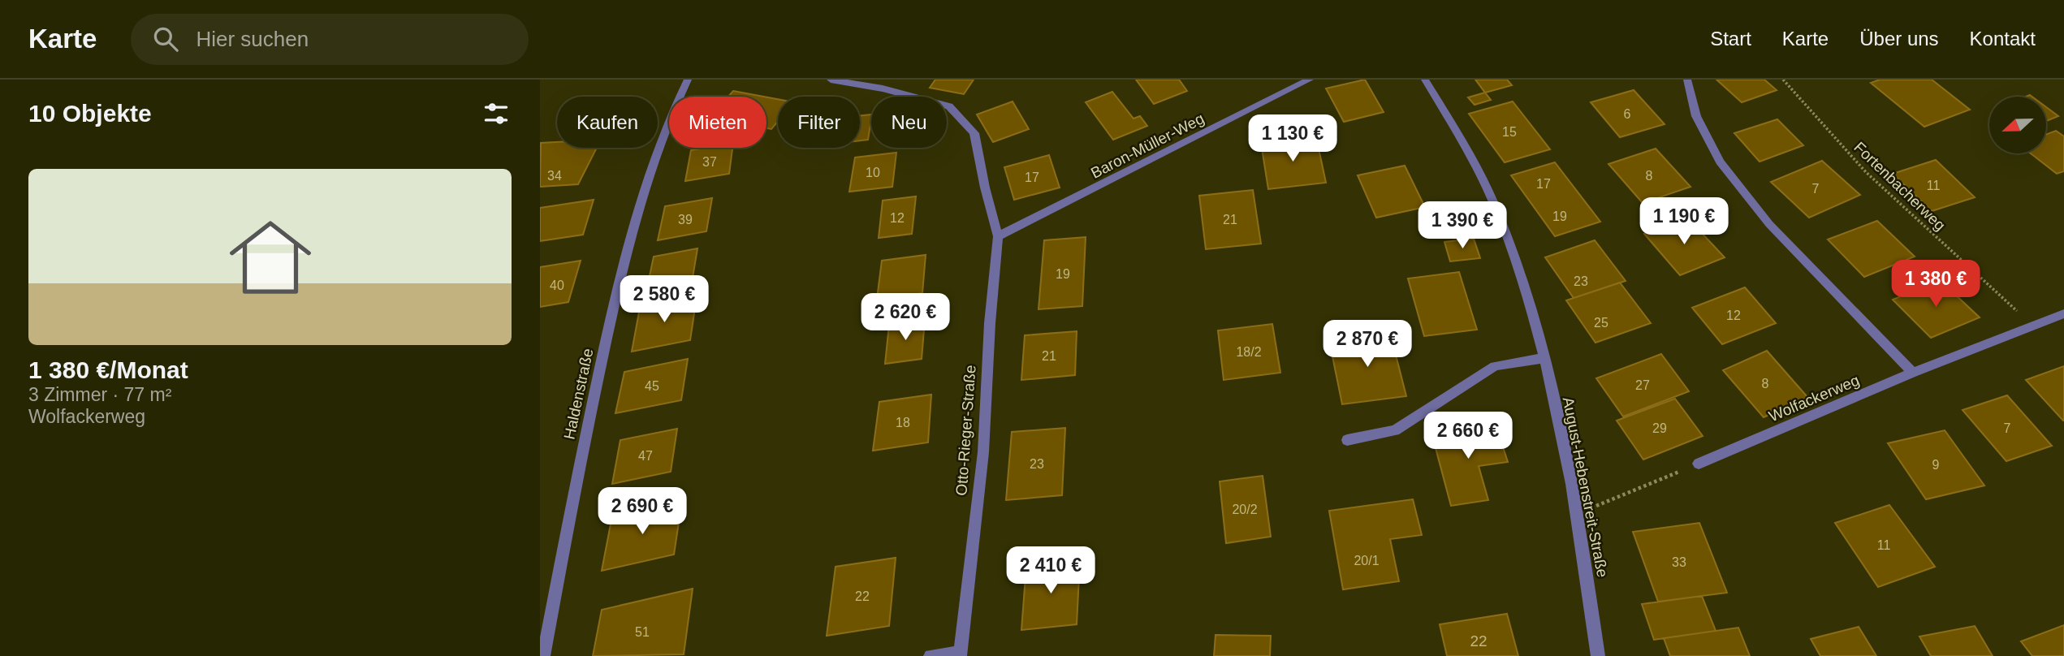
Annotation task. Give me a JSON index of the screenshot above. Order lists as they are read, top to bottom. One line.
{"streets":{"street":["Baron-Müller-Weg","Haldenstraße","Wolfackerweg","Otto-Rieger-Straße","August-Hebenstreit-Straße"],"path":["Fortenbacherweg"]},"crossings":[["Baron-Müller-Weg","Otto-Rieger-Straße"],["Fortenbacherweg","Wolfackerweg"]],"house_numbers":["6","15","37","10","34","8","17","17","11","7","19","12","39","21","19","23","40","12","25","18/2","21","8","27","45","18","29","7","47","23","9","20/2","11","20/1","33","22","51","22"],"north":"left","page":{"header":"Karte","search":"Hier suchen","nav":["Start","Karte","Über uns","Kontakt"],"heading":"10 Objekte","chip":["Kaufen","Mieten","Filter","Neu"],"price":["1 130 €","1 190 €","1 390 €","1 380 €","2 580 €","2 620 €","2 870 €","2 660 €","2 690 €","2 410 €"],"list":[{"name":"1 380 €/Monat","note":"3 Zimmer · 77 m² · Wolfackerweg"}]}}
